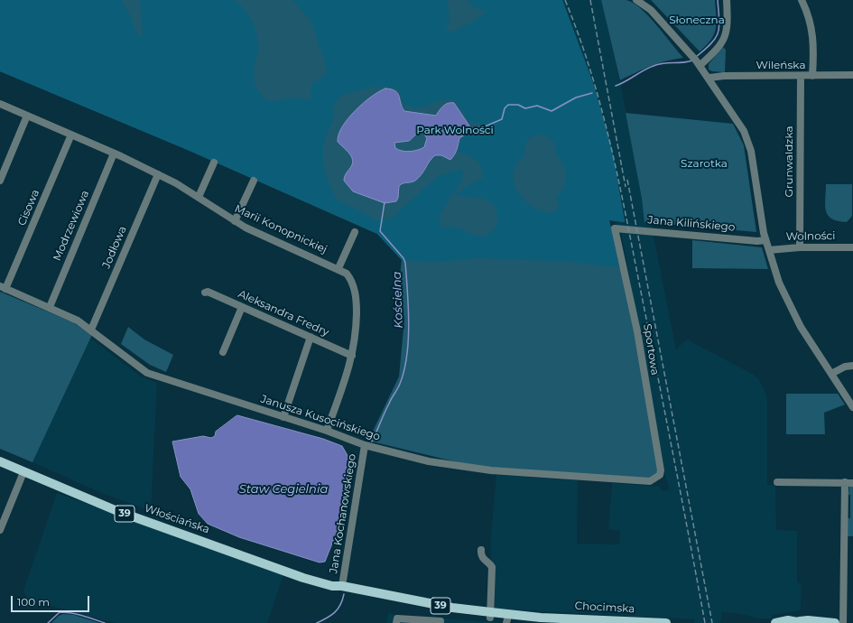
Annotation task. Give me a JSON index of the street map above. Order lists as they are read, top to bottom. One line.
{"streets":{"main road":["39","Włościańska","Chocimska"],"street":["Wileńska","Grunwaldzka","Cisowa","Jana Kilińskiego","Modrzewiowa","Marii Konopnickiej","Wolności","Jodłowa","Aleksandra Fredry","Sportowa","Janusza Kusocińskiego","Jana Kochanowskiego"]},"crossings":[["Wileńska","Grunwaldzka"],["Grunwaldzka","Wolności"],["Cisowa","Marii Konopnickiej"],["Cisowa","Janusza Kusocińskiego"],["Jana Kilińskiego","Sportowa"],["Modrzewiowa","Marii Konopnickiej"],["Modrzewiowa","Janusza Kusocińskiego"],["Marii Konopnickiej","Jodłowa"],["Marii Konopnickiej","Aleksandra Fredry"],["Marii Konopnickiej","Janusza Kusocińskiego"],["Jodłowa","Janusza Kusocińskiego"],["Sportowa","Janusza Kusocińskiego"],["Janusza Kusocińskiego","Jana Kochanowskiego"],["Jana Kochanowskiego","Włościańska"],["Włościańska","Chocimska"]],"water":["Kościelna","Staw Cegielnia"],"parks":["Słoneczna","Park Wolności","Szarotka"],"scale_bar":"100 m"}
